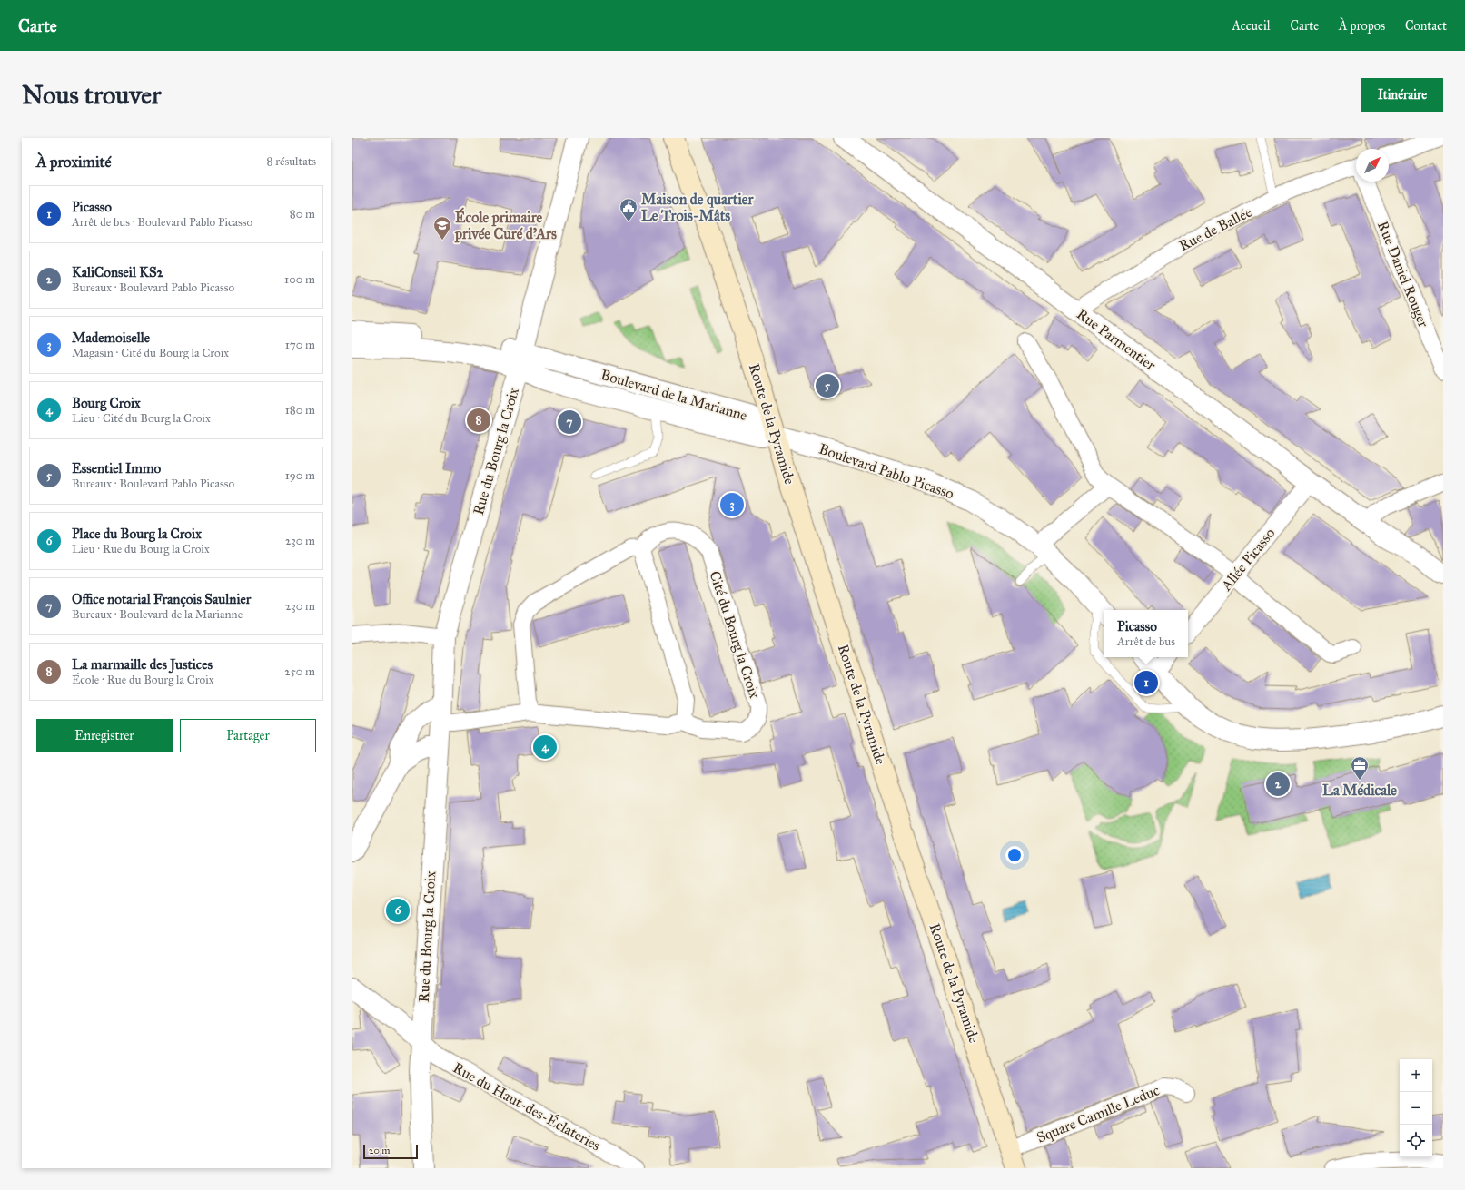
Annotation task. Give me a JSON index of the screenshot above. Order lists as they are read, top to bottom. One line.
{"streets":{"main road":["Route de la Pyramide"],"street":["Rue de Ballée","Rue Daniel Rouger","Rue Parmentier","Boulevard de la Marianne","Rue du Bourg la Croix","Boulevard Pablo Picasso","Allée Picasso","Cité du Bourg la Croix","Rue du Haut-des-Éclateries","Square Camille Leduc"]},"crossings":[["Rue de Ballée","Rue Parmentier"],["Rue Parmentier","Allée Picasso"],["Boulevard de la Marianne","Route de la Pyramide"],["Boulevard de la Marianne","Rue du Bourg la Croix"],["Boulevard de la Marianne","Boulevard Pablo Picasso"],["Route de la Pyramide","Boulevard Pablo Picasso"],["Route de la Pyramide","Square Camille Leduc"],["Rue du Bourg la Croix","Rue du Haut-des-Éclateries"]],"places":{"public building":["Maison de quartier Le Trois-Mâts"],"school or university":["École primaire privée Curé d'Ars"],"office":["La Médicale"]},"scale_bar":"20 m","north":"top right","page":{"header":"Carte","nav":["Accueil","Carte","À propos","Contact"],"buttons":["Itinéraire",["Enregistrer","Partager"]],"title":"Nous trouver","heading":["À proximité","8 résultats"],"list":[{"mark":"1","name":"Picasso","note":"Arrêt de bus · Boulevard Pablo Picasso","value":"80 m"},{"mark":"2","name":"KaliConseil KS2","note":"Bureaux · Boulevard Pablo Picasso","value":"100 m"},{"mark":"3","name":"Mademoiselle","note":"Magasin · Cité du Bourg la Croix","value":"170 m"},{"mark":"4","name":"Bourg Croix","note":"Lieu · Cité du Bourg la Croix","value":"180 m"},{"mark":"5","name":"Essentiel Immo","note":"Bureaux · Boulevard Pablo Picasso","value":"190 m"},{"mark":"6","name":"Place du Bourg la Croix","note":"Lieu · Rue du Bourg la Croix","value":"230 m"},{"mark":"7","name":"Office notarial François Saulnier","note":"Bureaux · Boulevard de la Marianne","value":"230 m"},{"mark":"8","name":"La marmaille des Justices","note":"École · Rue du Bourg la Croix","value":"250 m"}],"pins":["5","8","7","3","1","4","2","6"],"popup":["Picasso","Arrêt de bus"],"map_buttons":["+","−"],"scale":"20 m"}}
